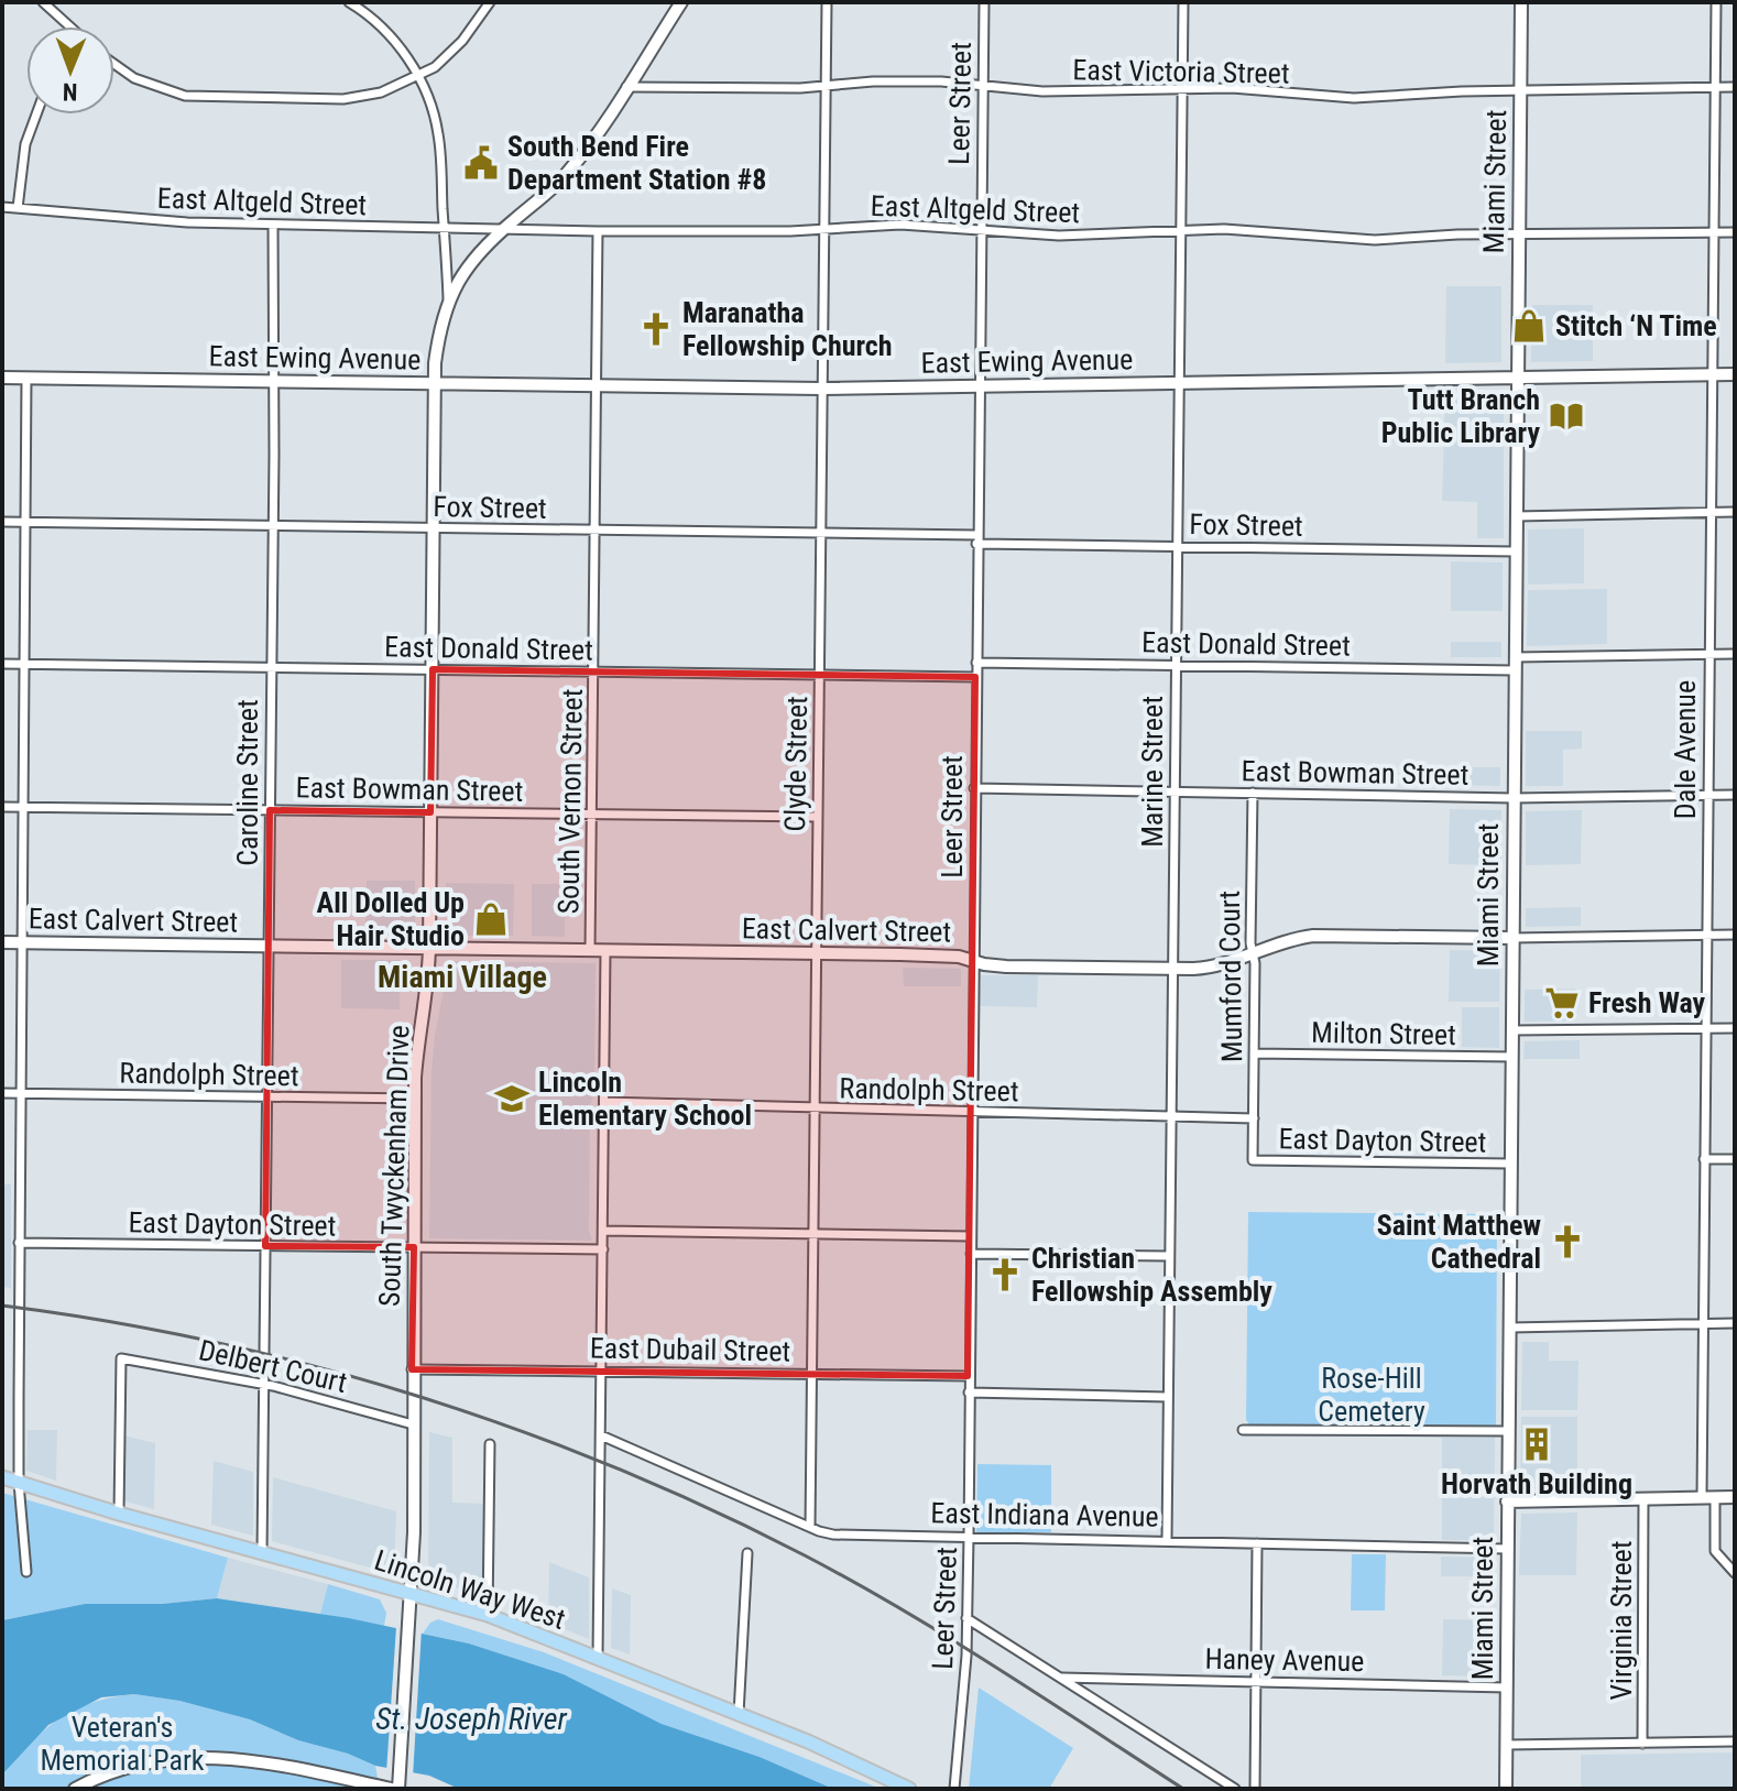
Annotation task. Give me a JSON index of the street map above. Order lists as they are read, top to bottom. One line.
{"streets":{"main road":["Lincoln Way West"],"street":["East Victoria Street","Leer Street","Miami Street","East Altgeld Street","East Ewing Avenue","Fox Street","East Donald Street","Dale Avenue","Clyde Street","Marine Street","East Bowman Street","Caroline Street","South Vernon Street","East Calvert Street","Mumford Court","Milton Street","Randolph Street","East Dayton Street","South Twyckenham Drive","East Dubail Street","Delbert Court","East Indiana Avenue","Virginia Street","Haney Avenue"]},"crossings":[["East Victoria Street","Leer Street"],["East Victoria Street","Miami Street"],["East Victoria Street","Dale Avenue"],["East Victoria Street","Clyde Street"],["East Victoria Street","Marine Street"],["Leer Street","East Altgeld Street"],["Leer Street","East Ewing Avenue"],["Leer Street","Fox Street"],["Leer Street","East Donald Street"],["Leer Street","East Bowman Street"],["Leer Street","East Calvert Street"],["Leer Street","Randolph Street"],["Leer Street","East Dubail Street"],["Leer Street","East Indiana Avenue"],["Miami Street","East Altgeld Street"],["Miami Street","East Ewing Avenue"],["Miami Street","Fox Street"],["Miami Street","East Donald Street"],["Miami Street","East Bowman Street"],["Miami Street","East Calvert Street"],["Miami Street","Milton Street"],["Miami Street","East Dayton Street"],["Miami Street","East Indiana Avenue"],["Miami Street","Haney Avenue"],["East Altgeld Street","Dale Avenue"],["East Altgeld Street","Clyde Street"],["East Altgeld Street","Marine Street"],["East Altgeld Street","Caroline Street"],["East Altgeld Street","South Vernon Street"],["East Altgeld Street","South Twyckenham Drive"],["East Ewing Avenue","Dale Avenue"],["East Ewing Avenue","Clyde Street"],["East Ewing Avenue","Marine Street"],["East Ewing Avenue","Caroline Street"],["East Ewing Avenue","South Vernon Street"],["East Ewing Avenue","South Twyckenham Drive"],["Fox Street","Clyde Street"],["Fox Street","Marine Street"],["Fox Street","Caroline Street"],["Fox Street","South Vernon Street"],["Fox Street","South Twyckenham Drive"],["East Donald Street","Dale Avenue"],["East Donald Street","Clyde Street"],["East Donald Street","Marine Street"],["East Donald Street","Caroline Street"],["East Donald Street","South Vernon Street"],["East Donald Street","South Twyckenham Drive"],["Dale Avenue","East Bowman Street"],["Dale Avenue","East Calvert Street"],["Clyde Street","East Bowman Street"],["Clyde Street","East Calvert Street"],["Clyde Street","Randolph Street"],["Clyde Street","East Dubail Street"],["Clyde Street","East Indiana Avenue"],["Marine Street","East Bowman Street"],["Marine Street","East Calvert Street"],["Marine Street","Randolph Street"],["Marine Street","East Indiana Avenue"],["East Bowman Street","Caroline Street"],["East Bowman Street","South Vernon Street"],["East Bowman Street","Mumford Court"],["East Bowman Street","South Twyckenham Drive"],["Caroline Street","East Calvert Street"],["Caroline Street","Randolph Street"],["Caroline Street","East Dayton Street"],["Caroline Street","Delbert Court"],["Caroline Street","Lincoln Way West"],["South Vernon Street","East Calvert Street"],["South Vernon Street","Randolph Street"],["South Vernon Street","East Dayton Street"],["South Vernon Street","East Dubail Street"],["South Vernon Street","East Indiana Avenue"],["South Vernon Street","Lincoln Way West"],["East Calvert Street","Mumford Court"],["East Calvert Street","South Twyckenham Drive"],["Mumford Court","Milton Street"],["Mumford Court","Randolph Street"],["Mumford Court","East Dayton Street"],["Randolph Street","South Twyckenham Drive"],["East Dayton Street","South Twyckenham Drive"],["South Twyckenham Drive","East Dubail Street"],["South Twyckenham Drive","Delbert Court"],["South Twyckenham Drive","Lincoln Way West"],["Delbert Court","Lincoln Way West"]],"districts":["Miami Village"],"water":["St. Joseph River"],"parks":["Rose-Hill Cemetery","Veteran's Memorial Park"],"places":{"public building":["South Bend Fire Department Station #8"],"shop":["Stitch ‘N Time","All Dolled Up Hair Studio"],"church":["Maranatha Fellowship Church","Saint Matthew Cathedral","Christian Fellowship Assembly"],"library":["Tutt Branch Public Library"],"supermarket":["Fresh Way"],"school or university":["Lincoln Elementary School"],"building":["Horvath Building"]},"north":"bottom"}
